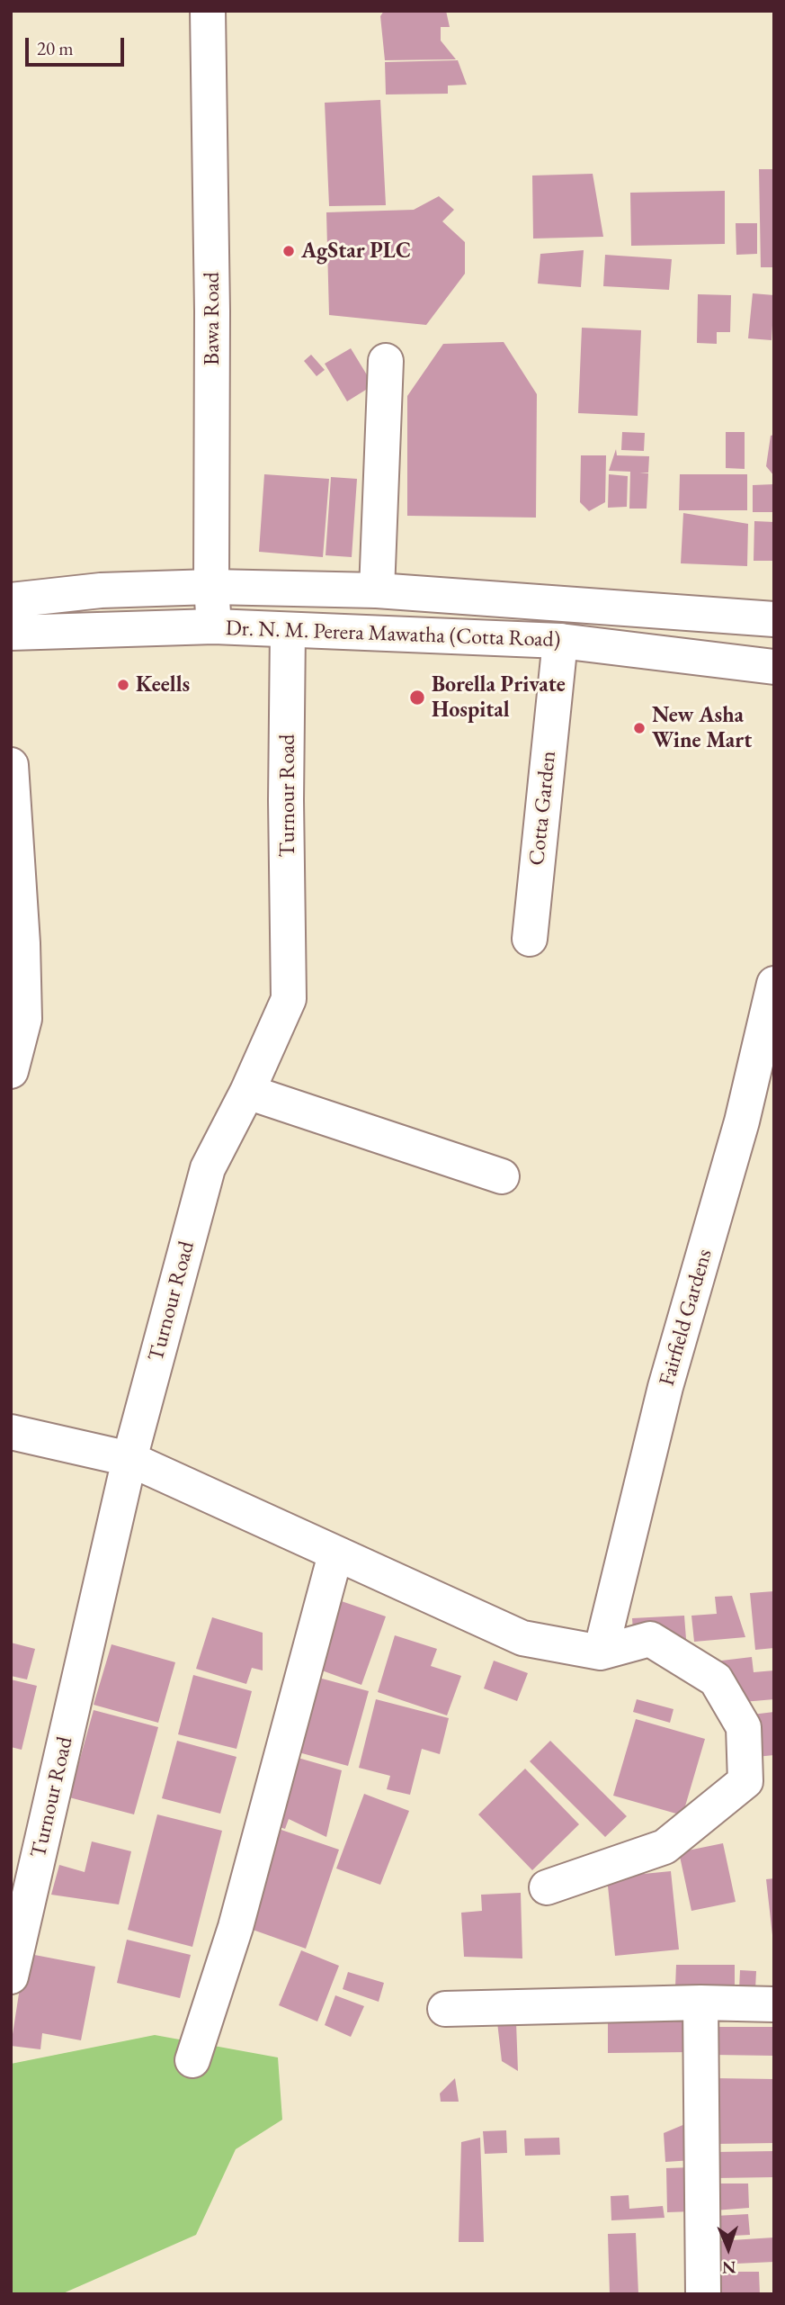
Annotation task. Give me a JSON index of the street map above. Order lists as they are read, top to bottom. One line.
{"streets":{"street":["Bawa Road","Dr. N. M. Perera Mawatha (Cotta Road)","Turnour Road","Cotta Garden","Fairfield Gardens"]},"crossings":[["Bawa Road","Dr. N. M. Perera Mawatha (Cotta Road)"],["Dr. N. M. Perera Mawatha (Cotta Road)","Turnour Road"],["Dr. N. M. Perera Mawatha (Cotta Road)","Cotta Garden"]],"places":["AgStar PLC","Keells","Borella Private Hospital","New Asha Wine Mart"],"scale_bar":"20 m","north":"bottom"}
